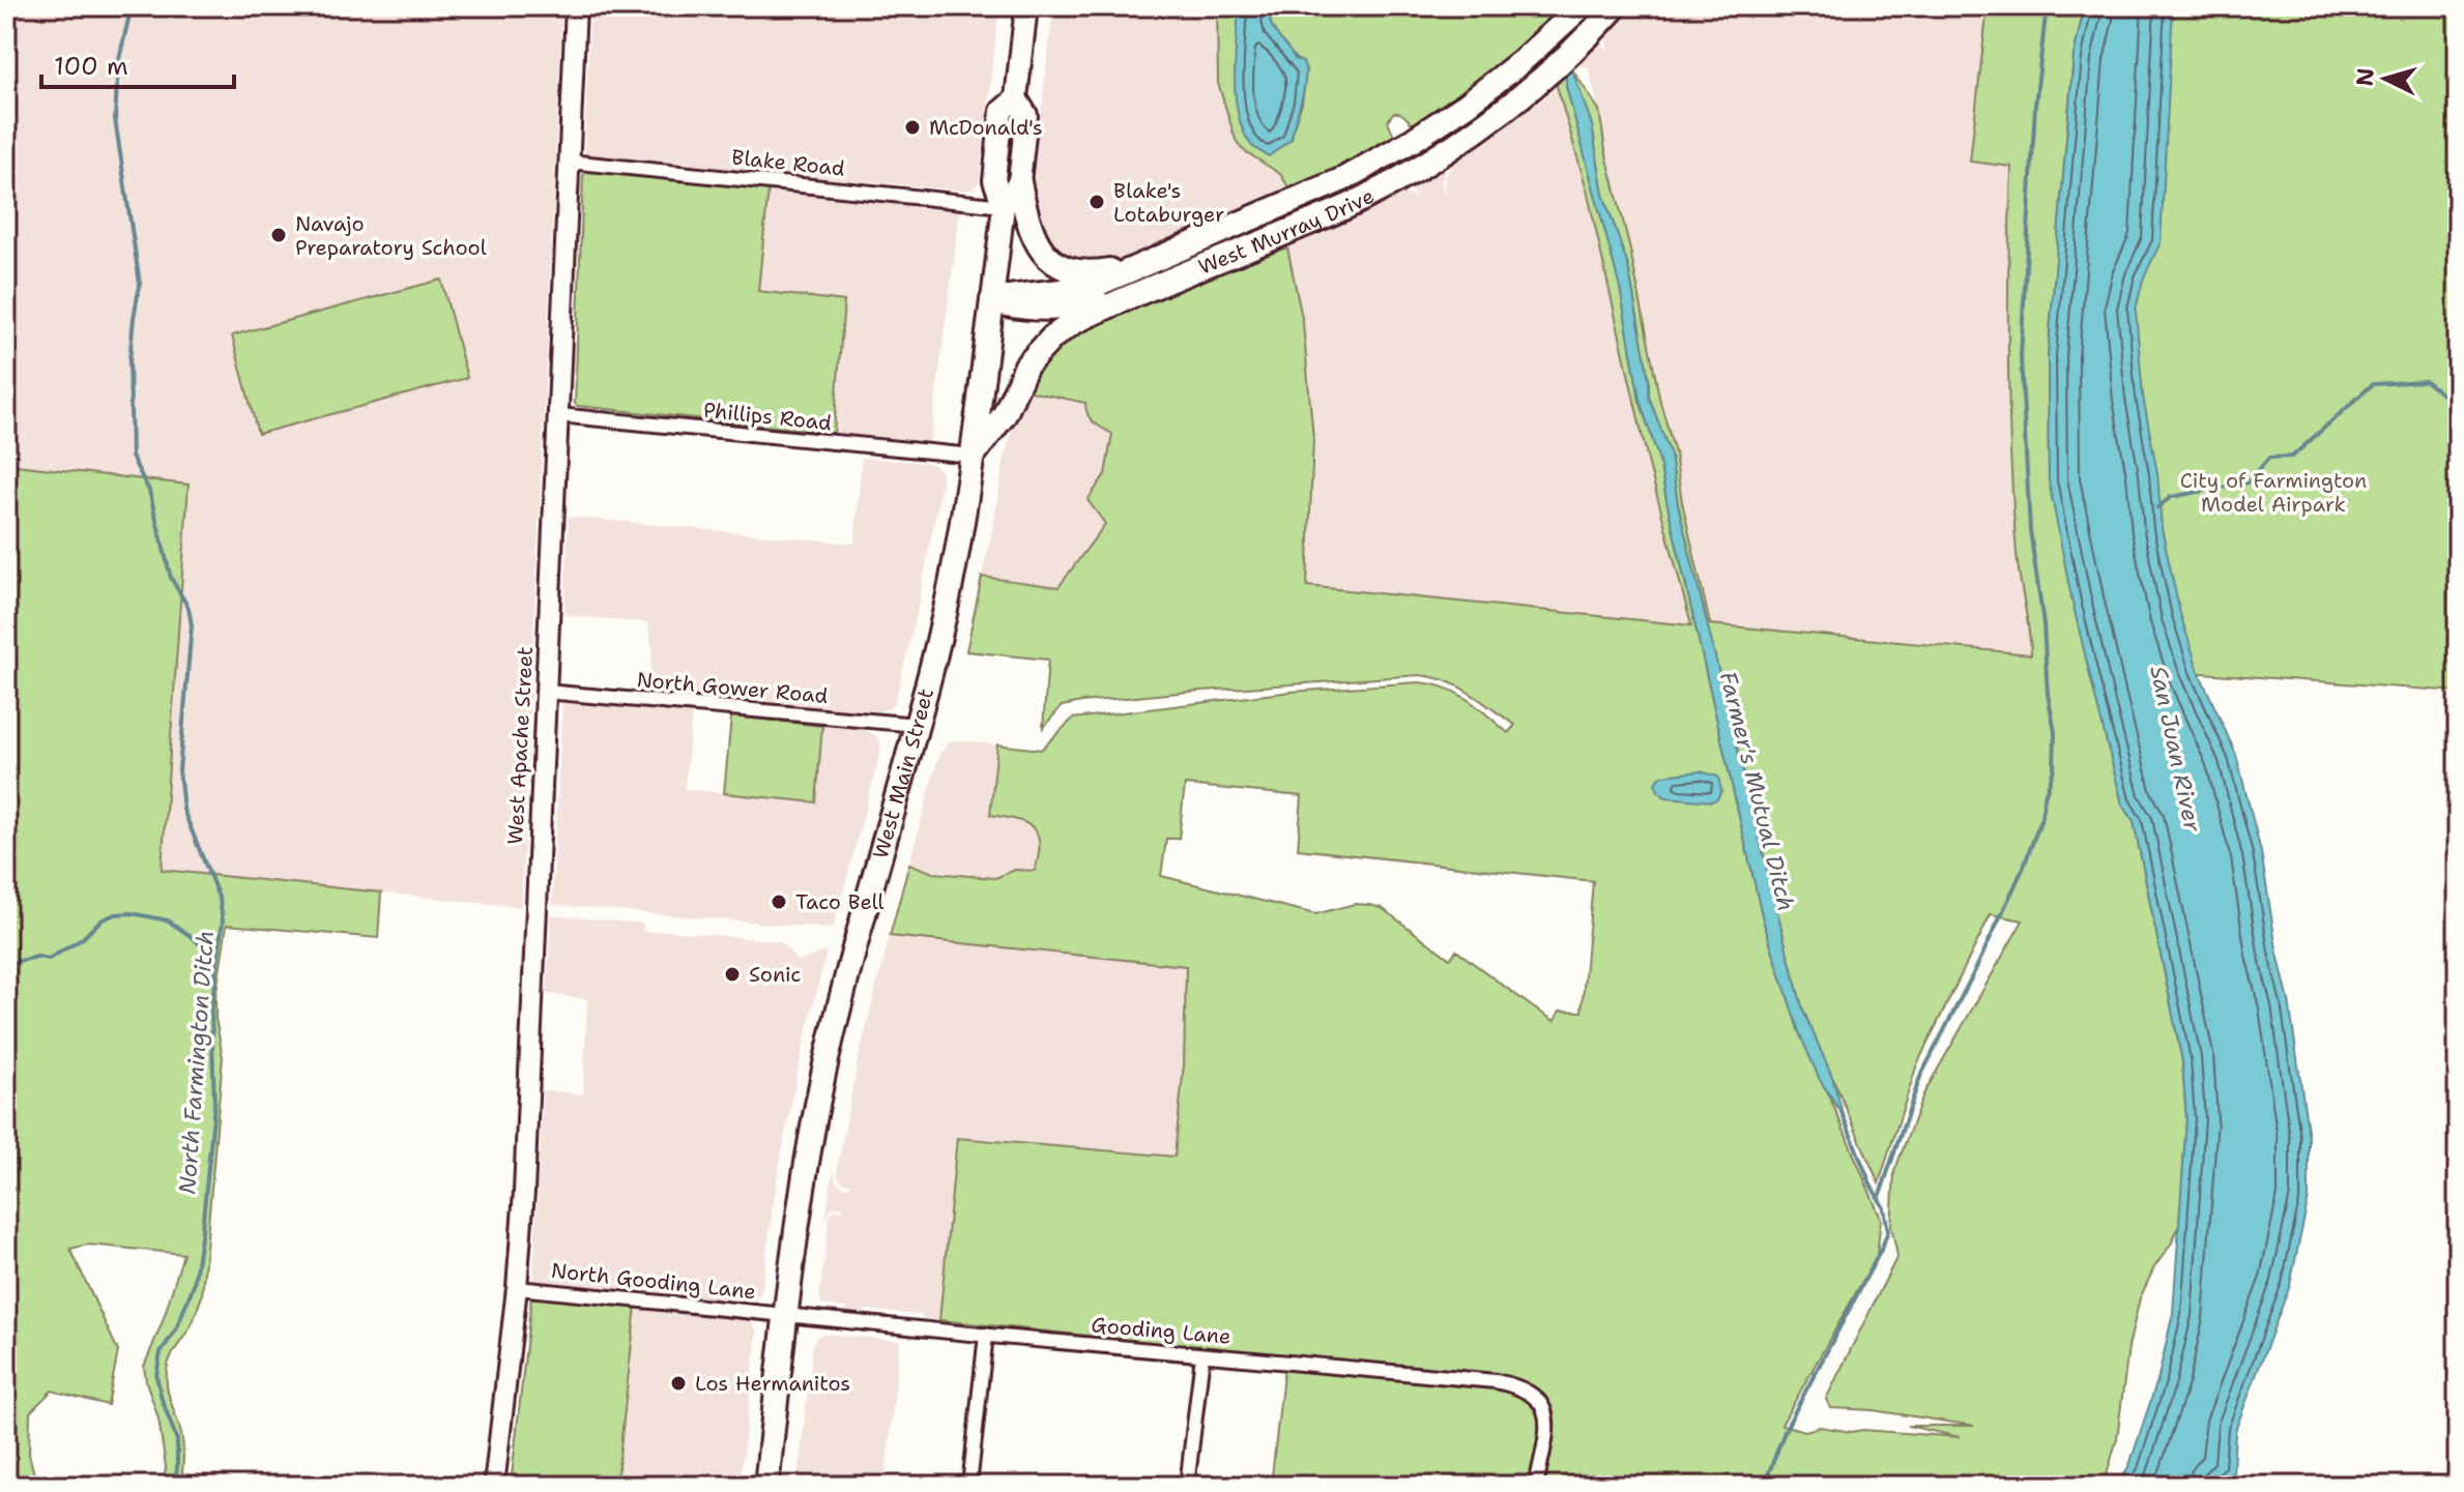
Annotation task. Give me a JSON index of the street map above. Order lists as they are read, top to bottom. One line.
{"streets":{"highway":["West Murray Drive","West Main Street"],"main road":["West Apache Street"],"street":["Blake Road","Phillips Road","North Gower Road","North Gooding Lane","Gooding Lane"]},"crossings":[["Blake Road","West Apache Street"],["Blake Road","West Main Street"],["West Murray Drive","Phillips Road"],["West Murray Drive","West Main Street"],["Phillips Road","West Apache Street"],["Phillips Road","West Main Street"],["North Gower Road","West Apache Street"],["North Gower Road","West Main Street"],["West Apache Street","North Gooding Lane"],["West Main Street","North Gooding Lane"],["West Main Street","Gooding Lane"],["North Gooding Lane","Gooding Lane"]],"water":["San Juan River","Farmer's Mutual Ditch","North Farmington Ditch"],"parks":["City of Farmington Model Airpark"],"places":["McDonald's","Blake's Lotaburger","Navajo Preparatory School","Taco Bell","Sonic","Los Hermanitos"],"scale_bar":"100 m","north":"left"}
